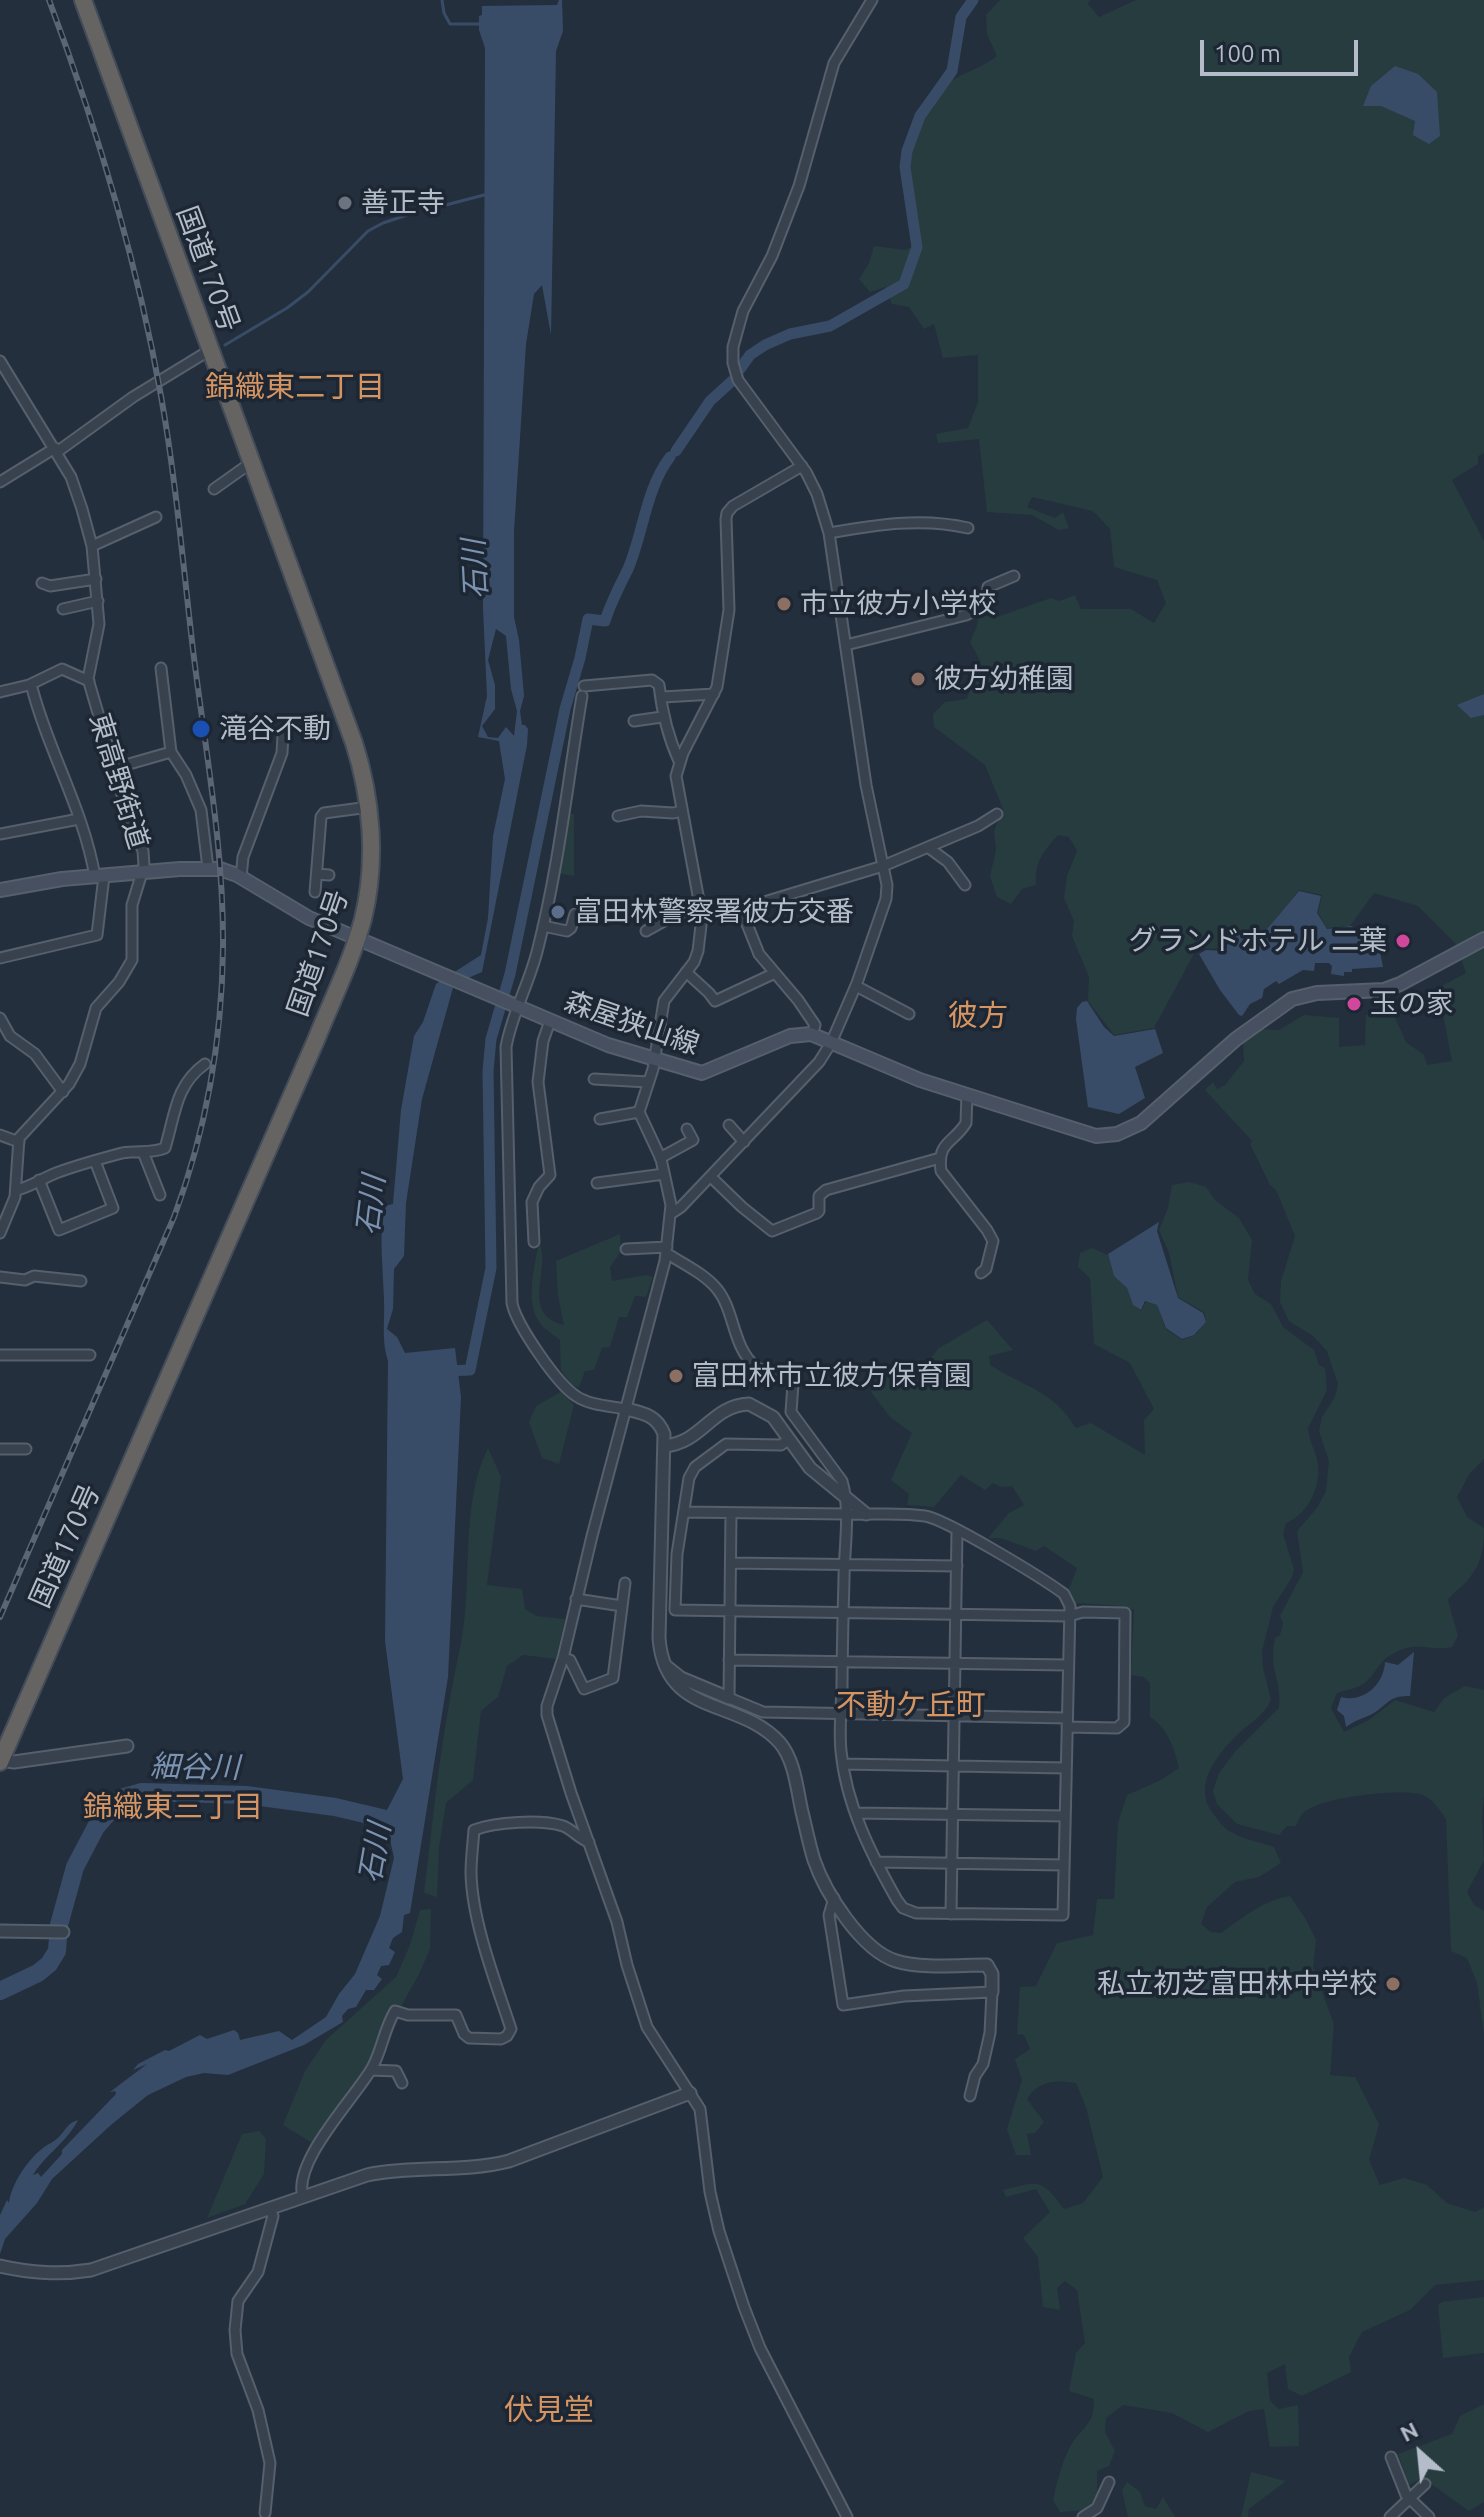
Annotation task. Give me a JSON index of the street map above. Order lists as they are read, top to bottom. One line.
{"streets":{"highway":["国道170号"],"main road":["森屋狭山線"],"street":["東高野街道"]},"crossings":[["国道170号","森屋狭山線"],["東高野街道","森屋狭山線"]],"districts":["錦織東二丁目","彼方","不動ケ丘町","錦織東三丁目","伏見堂"],"water":["石川","細谷川"],"places":["善正寺","市立彼方小学校","彼方幼稚園","滝谷不動","富田林警察署彼方交番","グランドホテル 二葉","玉の家","富田林市立彼方保育園","私立初芝富田林中学校"],"scale_bar":"100 m","north":"top left"}
